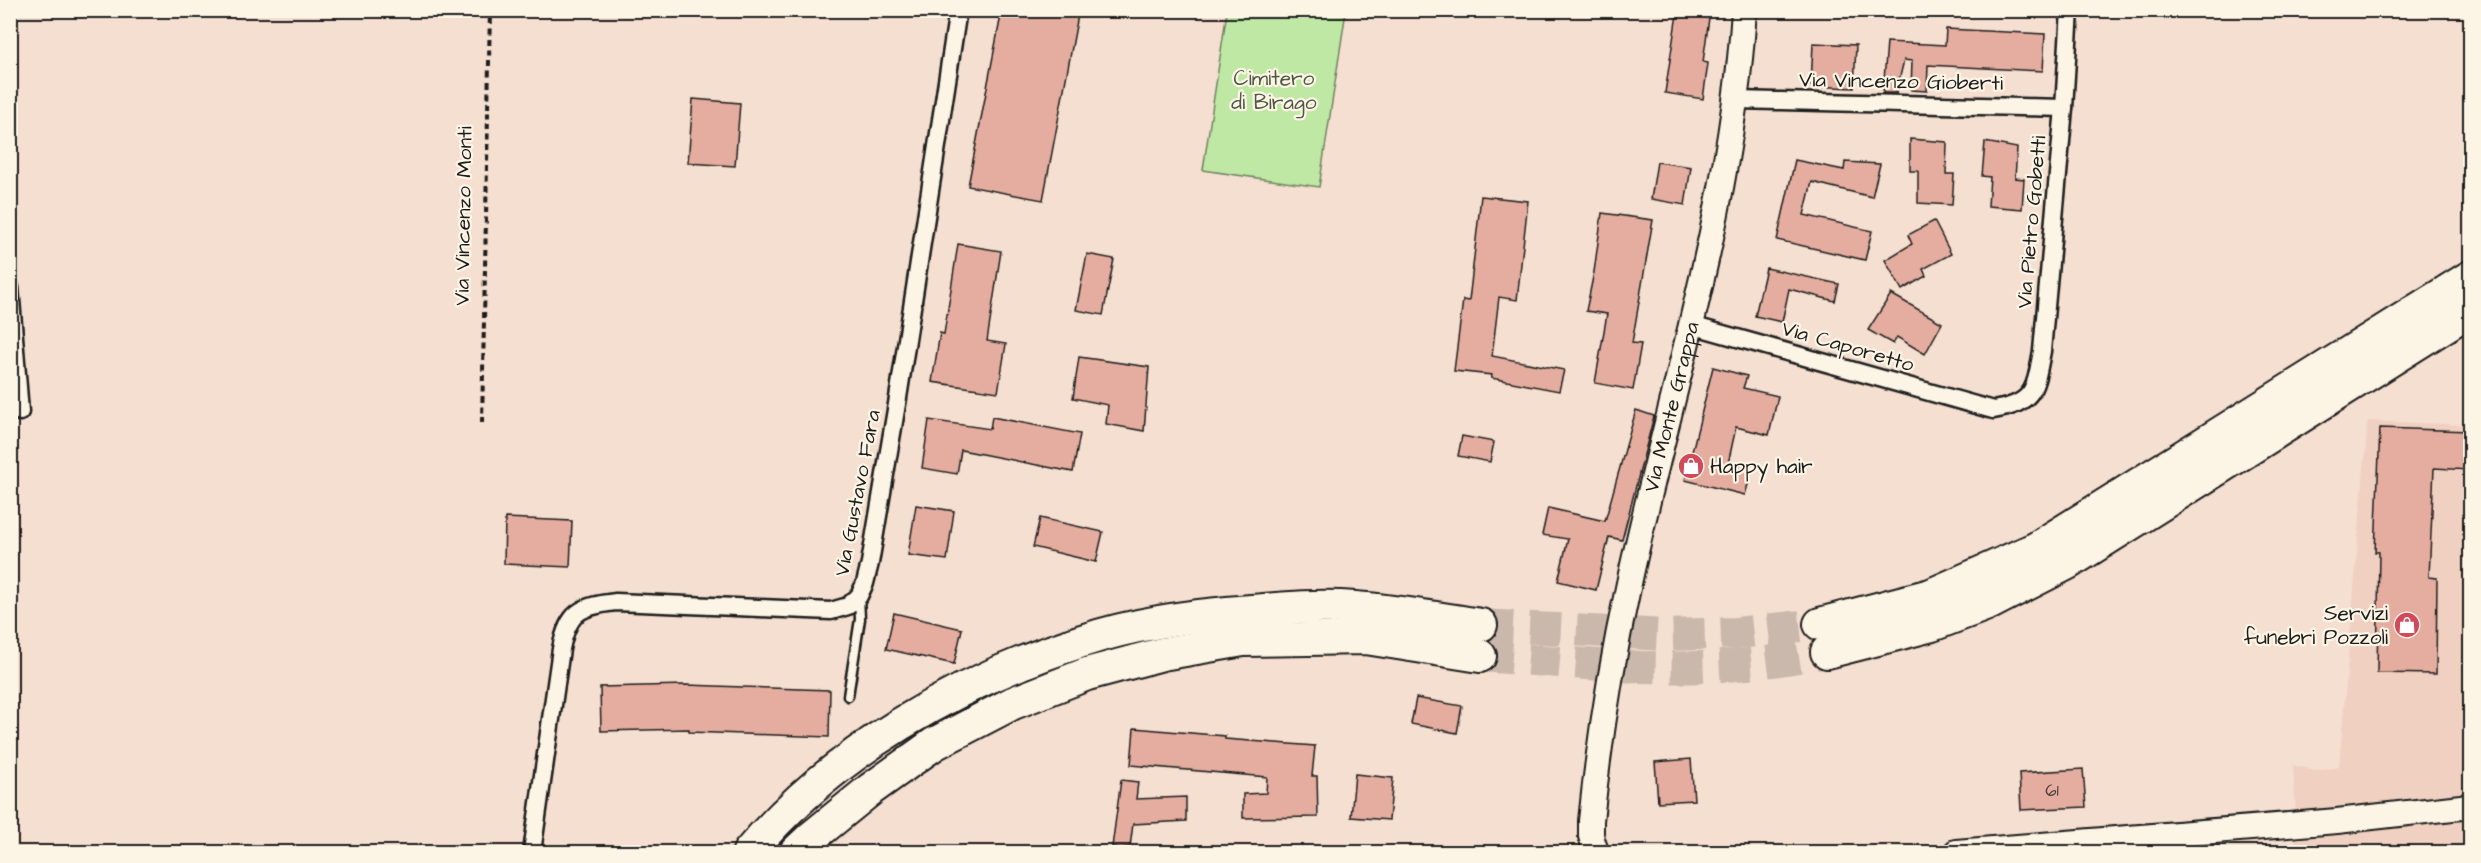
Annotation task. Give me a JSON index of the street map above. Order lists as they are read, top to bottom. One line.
{"streets":{"street":["Via Vincenzo Gioberti","Via Pietro Gobetti","Via Caporetto","Via Monte Grappa","Via Gustavo Fara"],"path":["Via Vincenzo Monti"]},"crossings":[["Via Vincenzo Gioberti","Via Pietro Gobetti"],["Via Vincenzo Gioberti","Via Monte Grappa"],["Via Pietro Gobetti","Via Caporetto"],["Via Caporetto","Via Monte Grappa"]],"parks":["Cimitero di Birago"],"places":{"shop":["Happy hair","Servizi funebri Pozzoli"]},"house_numbers":["61"]}
